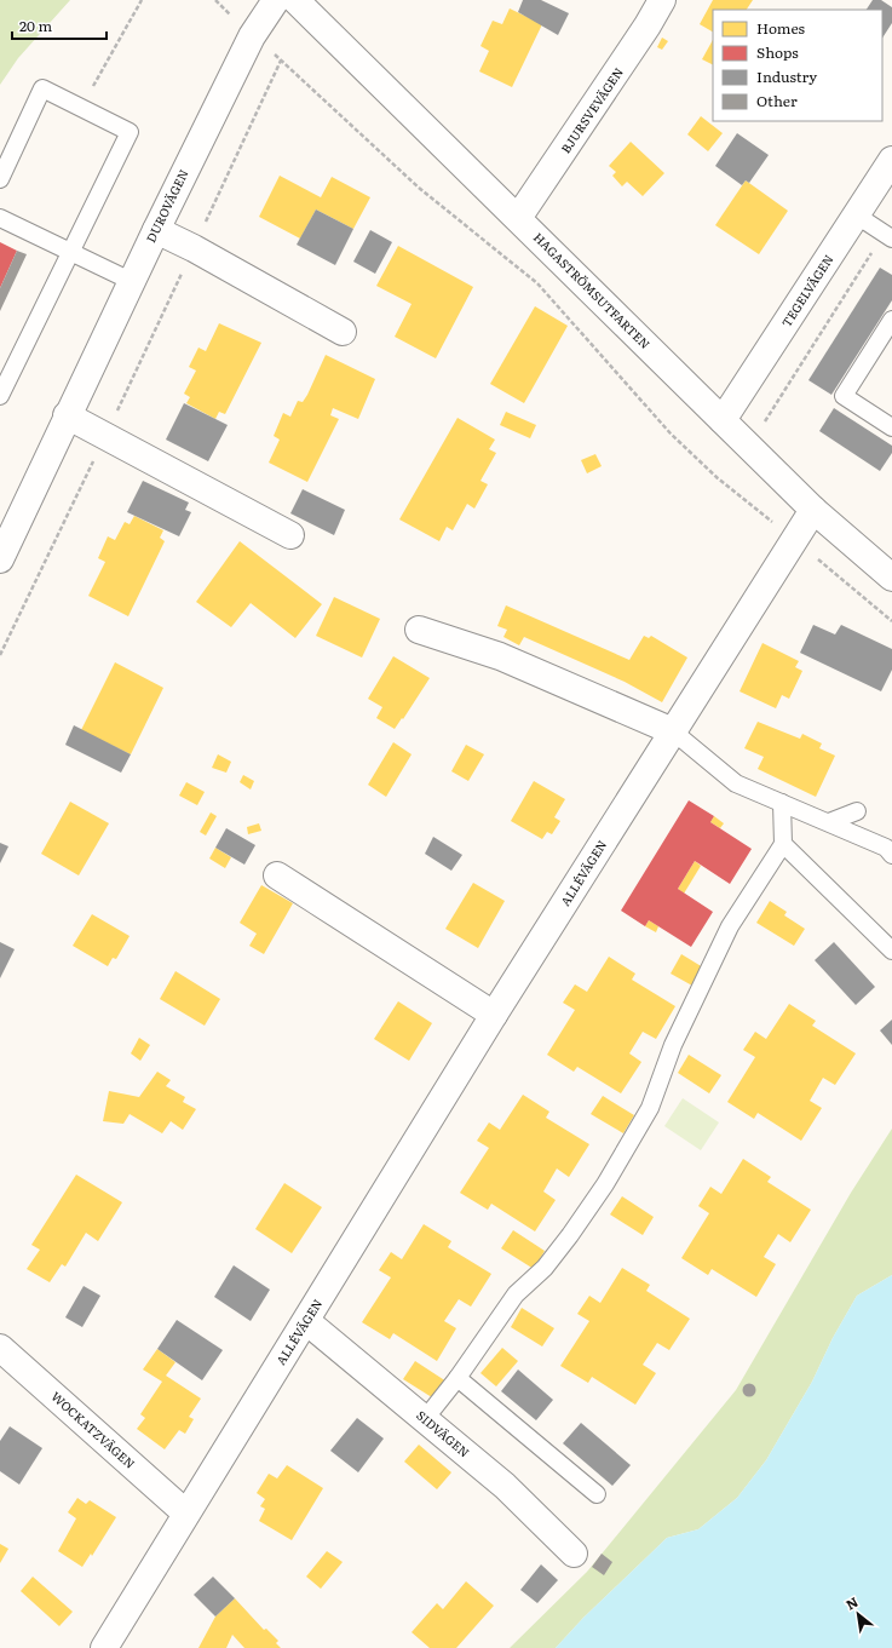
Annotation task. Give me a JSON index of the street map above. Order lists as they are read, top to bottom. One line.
{"streets":{"street":["BJURSVEVÄGEN","DUROVÄGEN","HAGASTRÖMSUTFARTEN","TEGELVÄGEN","ALLÉVÄGEN","WOCKATZVÄGEN","SIDVÄGEN"]},"crossings":[["BJURSVEVÄGEN","HAGASTRÖMSUTFARTEN"],["HAGASTRÖMSUTFARTEN","TEGELVÄGEN"],["HAGASTRÖMSUTFARTEN","ALLÉVÄGEN"],["ALLÉVÄGEN","WOCKATZVÄGEN"],["ALLÉVÄGEN","SIDVÄGEN"]],"legend":["Homes","Shops","Industry","Other"],"scale_bar":"20 m","north":"top left"}
